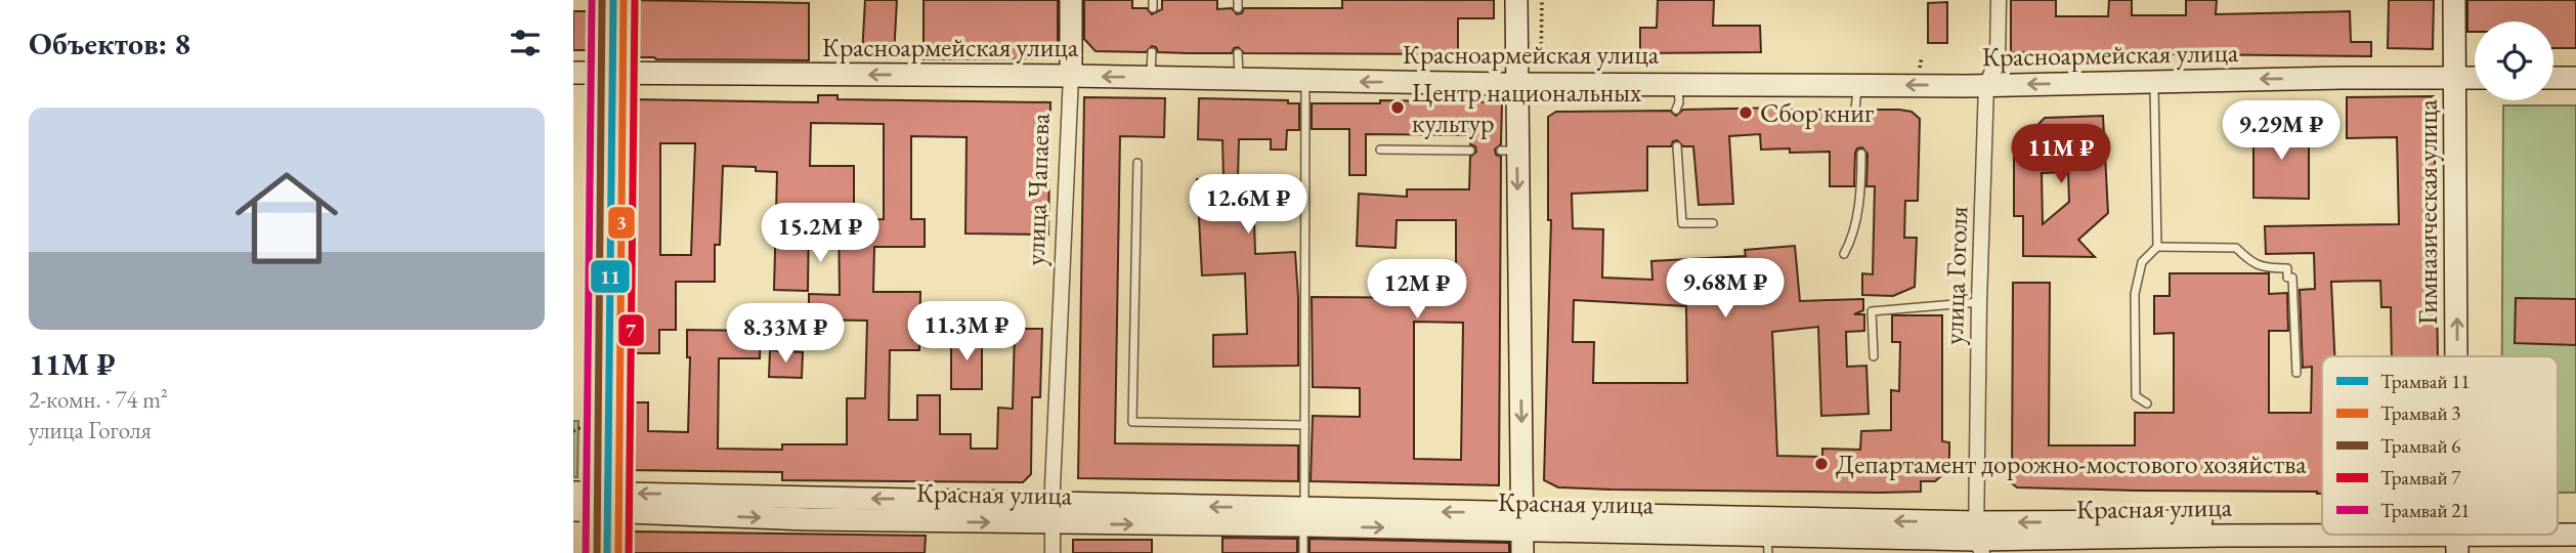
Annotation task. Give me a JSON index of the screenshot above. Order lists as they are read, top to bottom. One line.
{"streets":{"street":["Красноармейская улица","улица Чапаева","Гимназическая улица","улица Гоголя","Красная улица"]},"crossings":[["Красноармейская улица","улица Чапаева"],["Красноармейская улица","Гимназическая улица"],["Красноармейская улица","улица Гоголя"],["улица Чапаева","Красная улица"],["улица Гоголя","Красная улица"]],"one_way":["Красноармейская улица","Гимназическая улица"],"places":["Центр национальных культур","Сбор книг","Департамент дорожно-мостового хозяйства"],"lines":["tram line 11","tram line 3","tram line 6","tram line 7","tram line 21"],"legend":["Трамвай 11","Трамвай 3","Трамвай 6","Трамвай 7","Трамвай 21"],"page":{"heading":"Объектов: 8","list":[{"name":"11M ₽","note":"2-комн. · 74 m² · улица Гоголя"}],"price":["9.29M ₽","11M ₽","12.6M ₽","15.2M ₽","9.68M ₽","12M ₽","11.3M ₽","8.33M ₽"]}}
